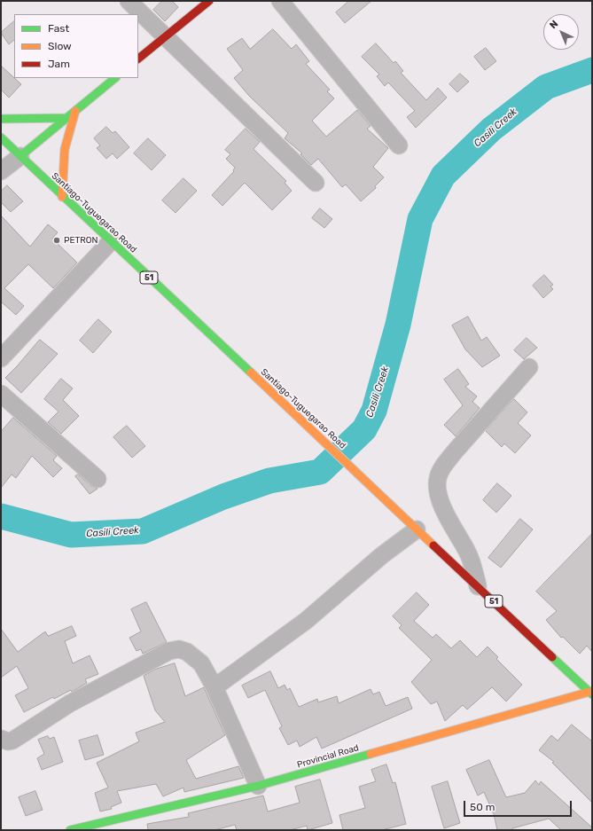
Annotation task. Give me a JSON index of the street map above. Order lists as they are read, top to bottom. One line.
{"streets":{"main road":["Santiago-Tuguegarao Road","51","Provincial Road"]},"crossings":[["Santiago-Tuguegarao Road","Provincial Road"]],"water":["Casili Creek"],"places":["PETRON"],"legend":["Fast","Slow","Jam"],"scale_bar":"50 m","north":"top left"}
